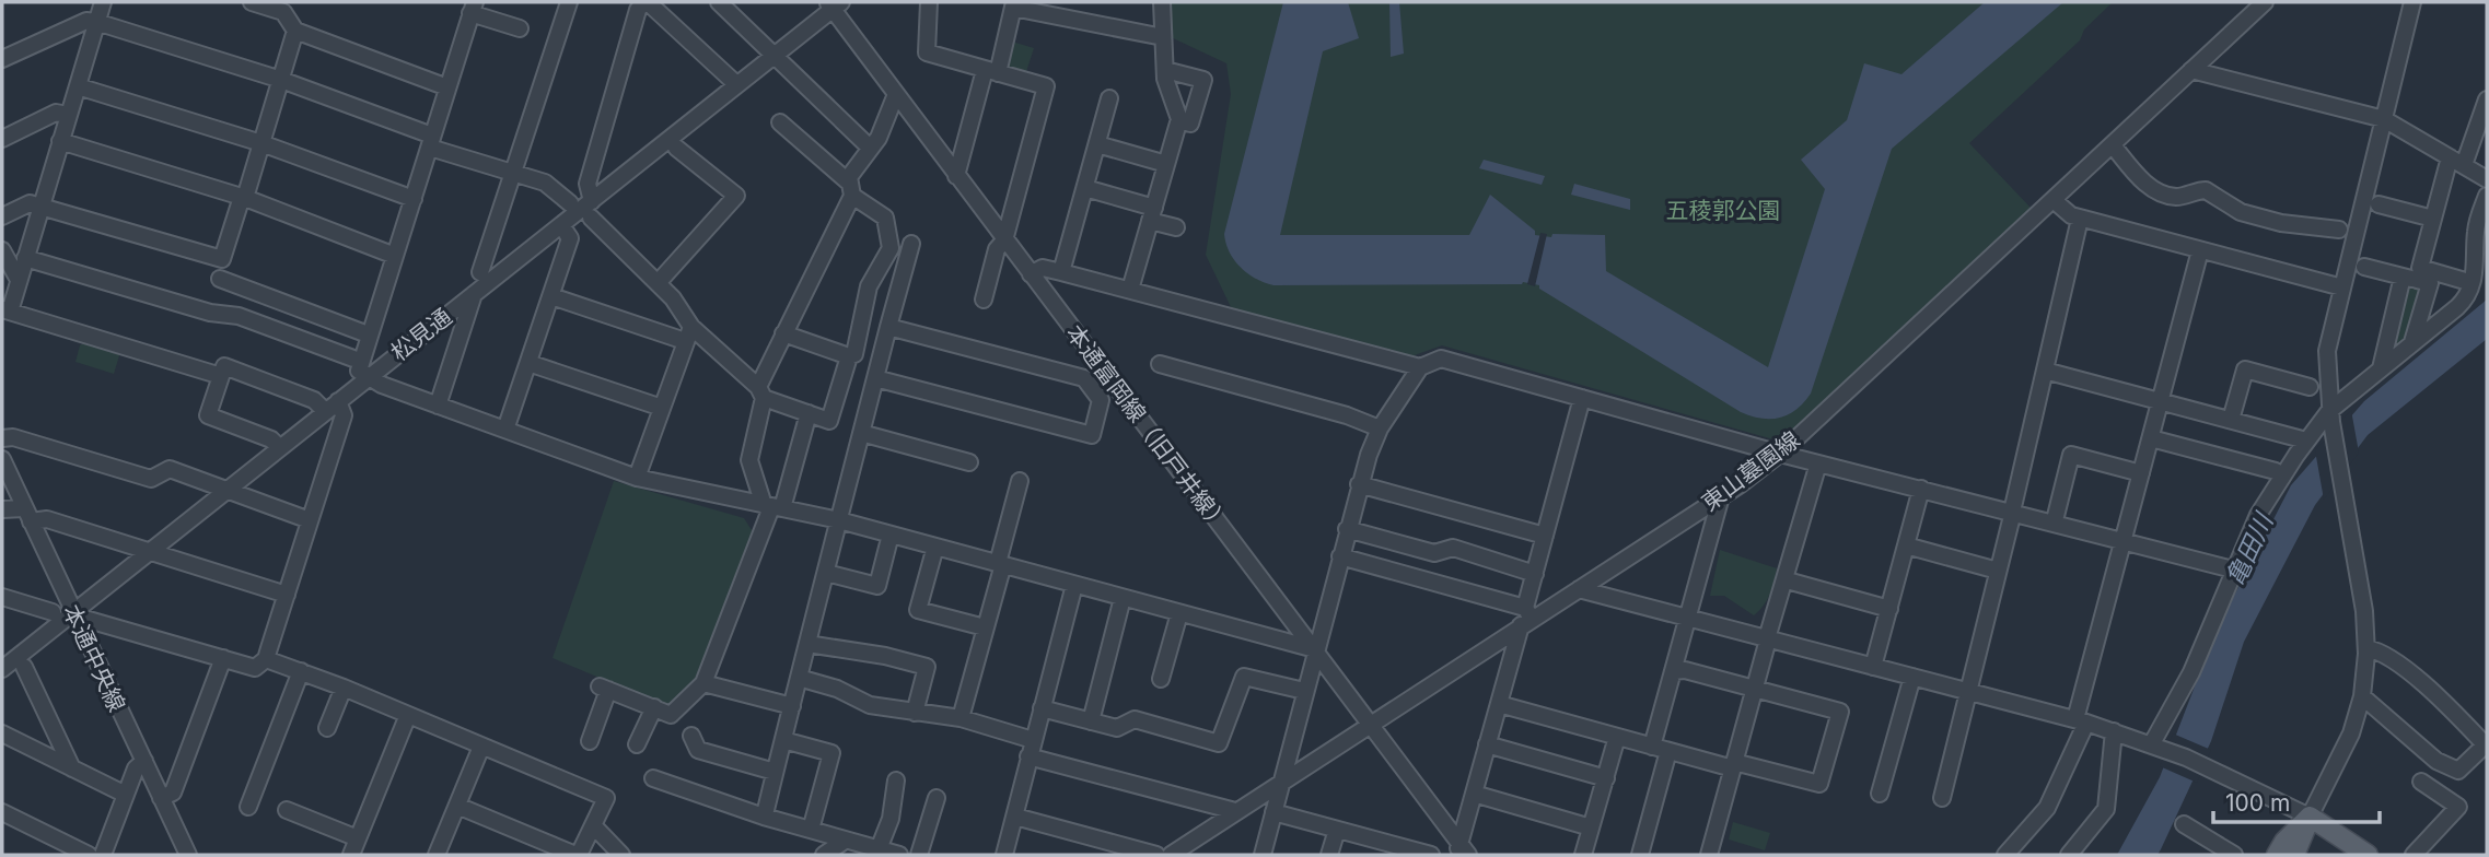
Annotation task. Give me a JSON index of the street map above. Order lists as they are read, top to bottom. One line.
{"streets":{"street":["松見通","本通富岡線（旧戸井線）","東山墓園線","本通中央線"]},"crossings":[["松見通","本通富岡線（旧戸井線）"],["松見通","本通中央線"],["本通富岡線（旧戸井線）","東山墓園線"]],"water":["亀田川"],"parks":["五稜郭公園"],"scale_bar":"100 m"}
